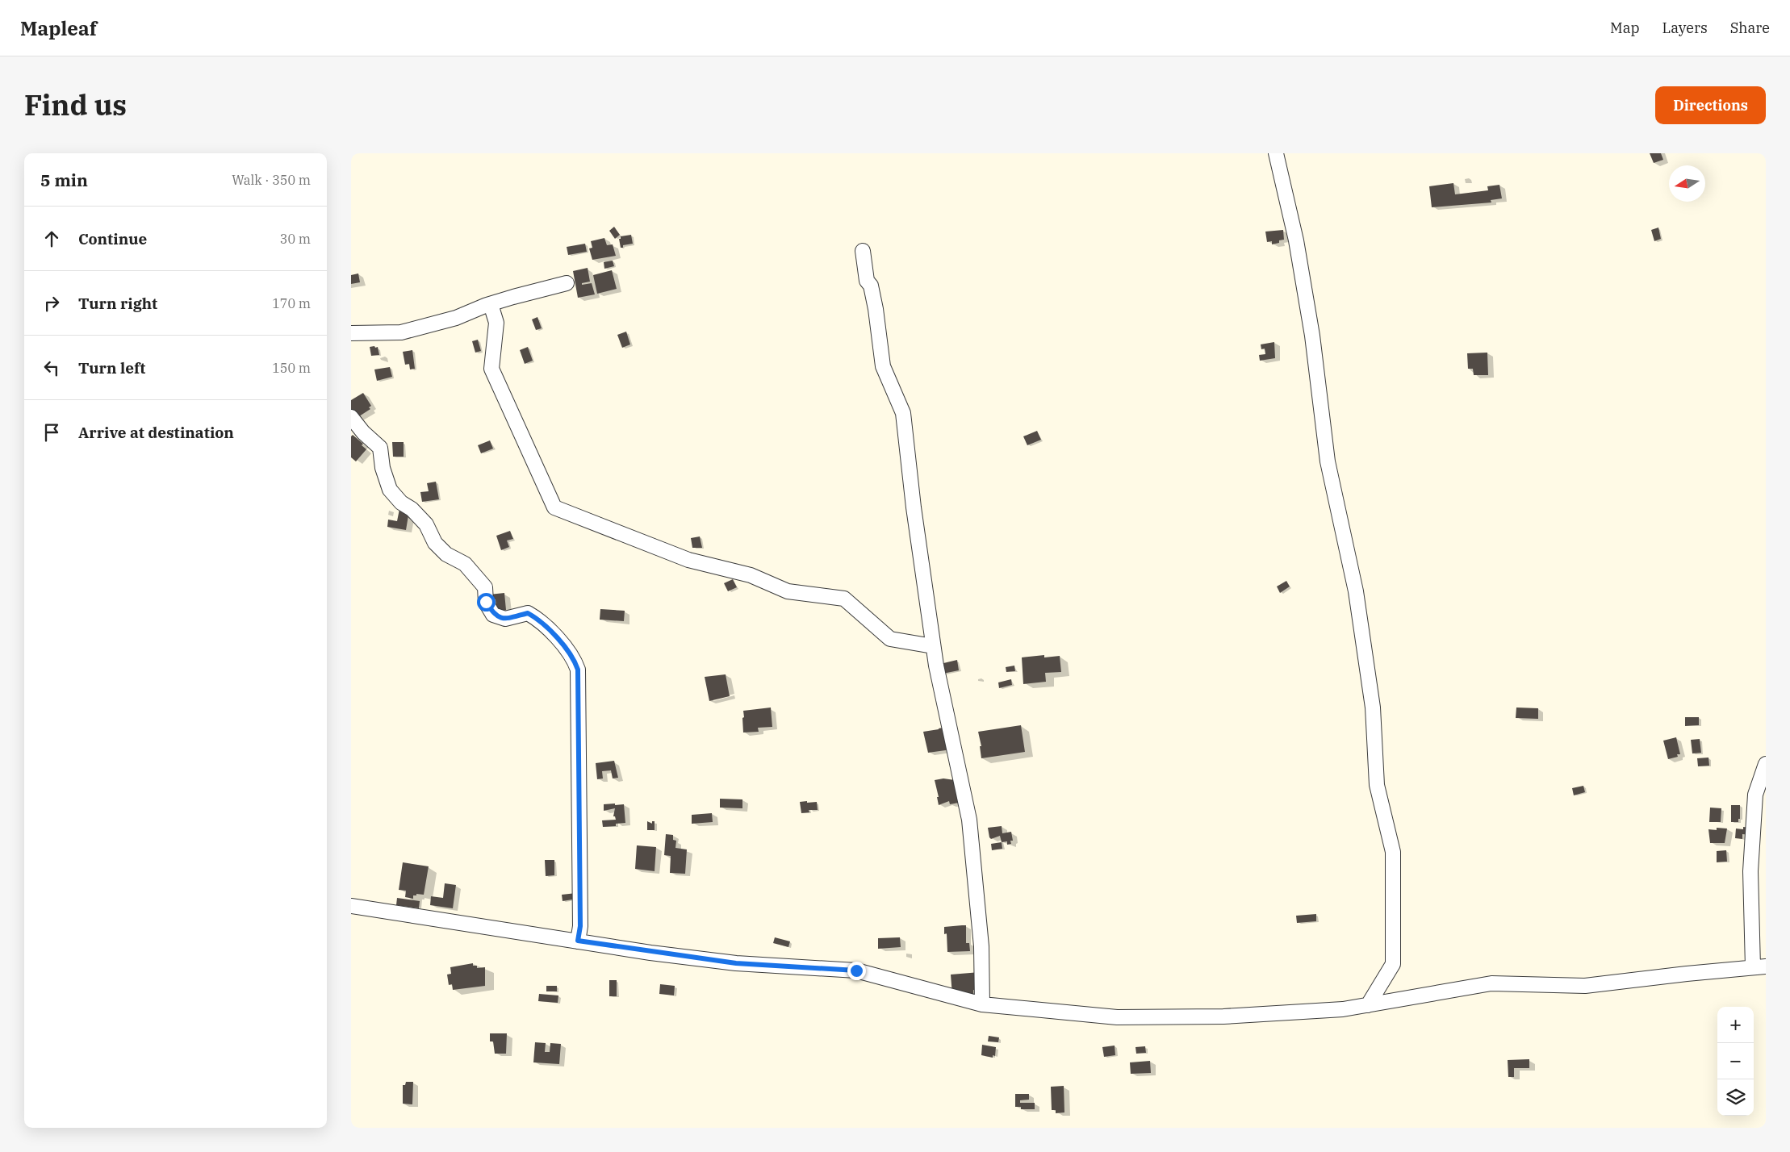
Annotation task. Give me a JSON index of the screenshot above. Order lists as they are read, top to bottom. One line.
{"north":"left","page":{"header":"Mapleaf","nav":["Map","Layers","Share"],"title":"Find us","buttons":"Directions","heading":["5 min","Walk · 350 m"],"list":[["Continue","30 m"],["Turn right","170 m"],["Turn left","150 m"],"Arrive at destination"],"map_buttons":["+","−"]}}
